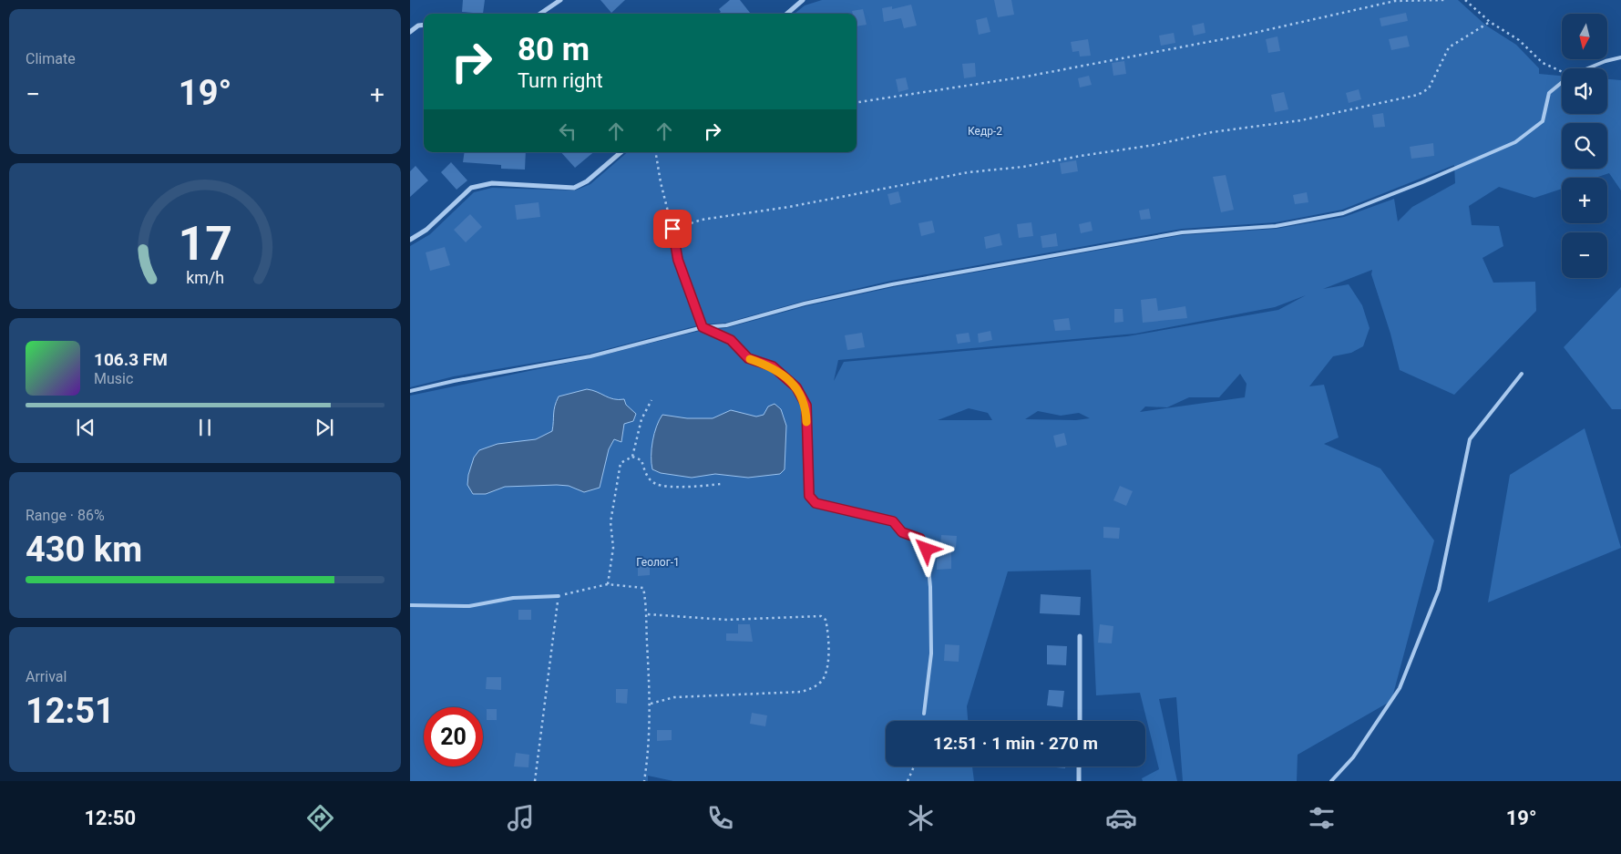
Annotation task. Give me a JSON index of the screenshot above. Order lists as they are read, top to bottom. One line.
{"parks":["Кедр-2","Геолог-1"],"north":"bottom","page":{"tile":["Climate",["Range · 86%","430 km"],["Arrival","12:51"]],"map_buttons":["+","−"],"turn":["80 m","Turn right"],"heat":["−","19°","+"],"song":["106.3 FM","Music"],"limit":"20","trip":"12:51 · 1 min · 270 m","tabs":["12:50","19°"],"gauge":["17","km/h"]}}
